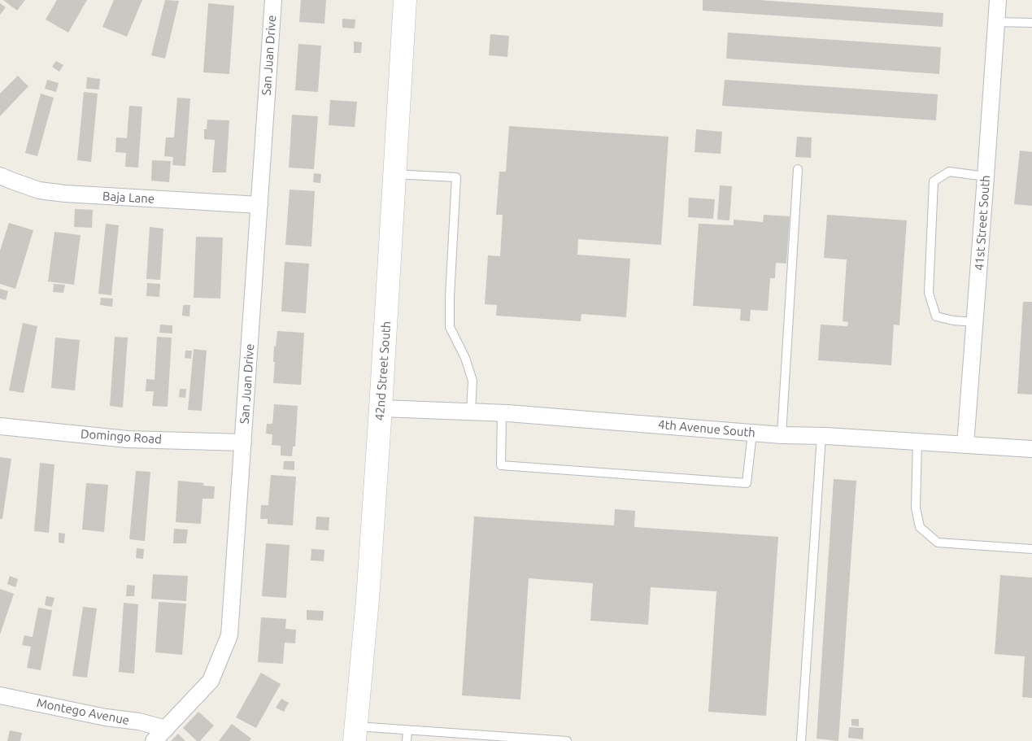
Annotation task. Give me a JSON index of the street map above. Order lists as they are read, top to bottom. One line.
{"streets":{"main road":["42nd Street South"],"street":["San Juan Drive","Baja Lane","41st Street South","4th Avenue South","Domingo Road","Montego Avenue"]},"crossings":[["San Juan Drive","Baja Lane"],["San Juan Drive","Domingo Road"],["San Juan Drive","Montego Avenue"],["41st Street South","4th Avenue South"],["42nd Street South","4th Avenue South"]]}
